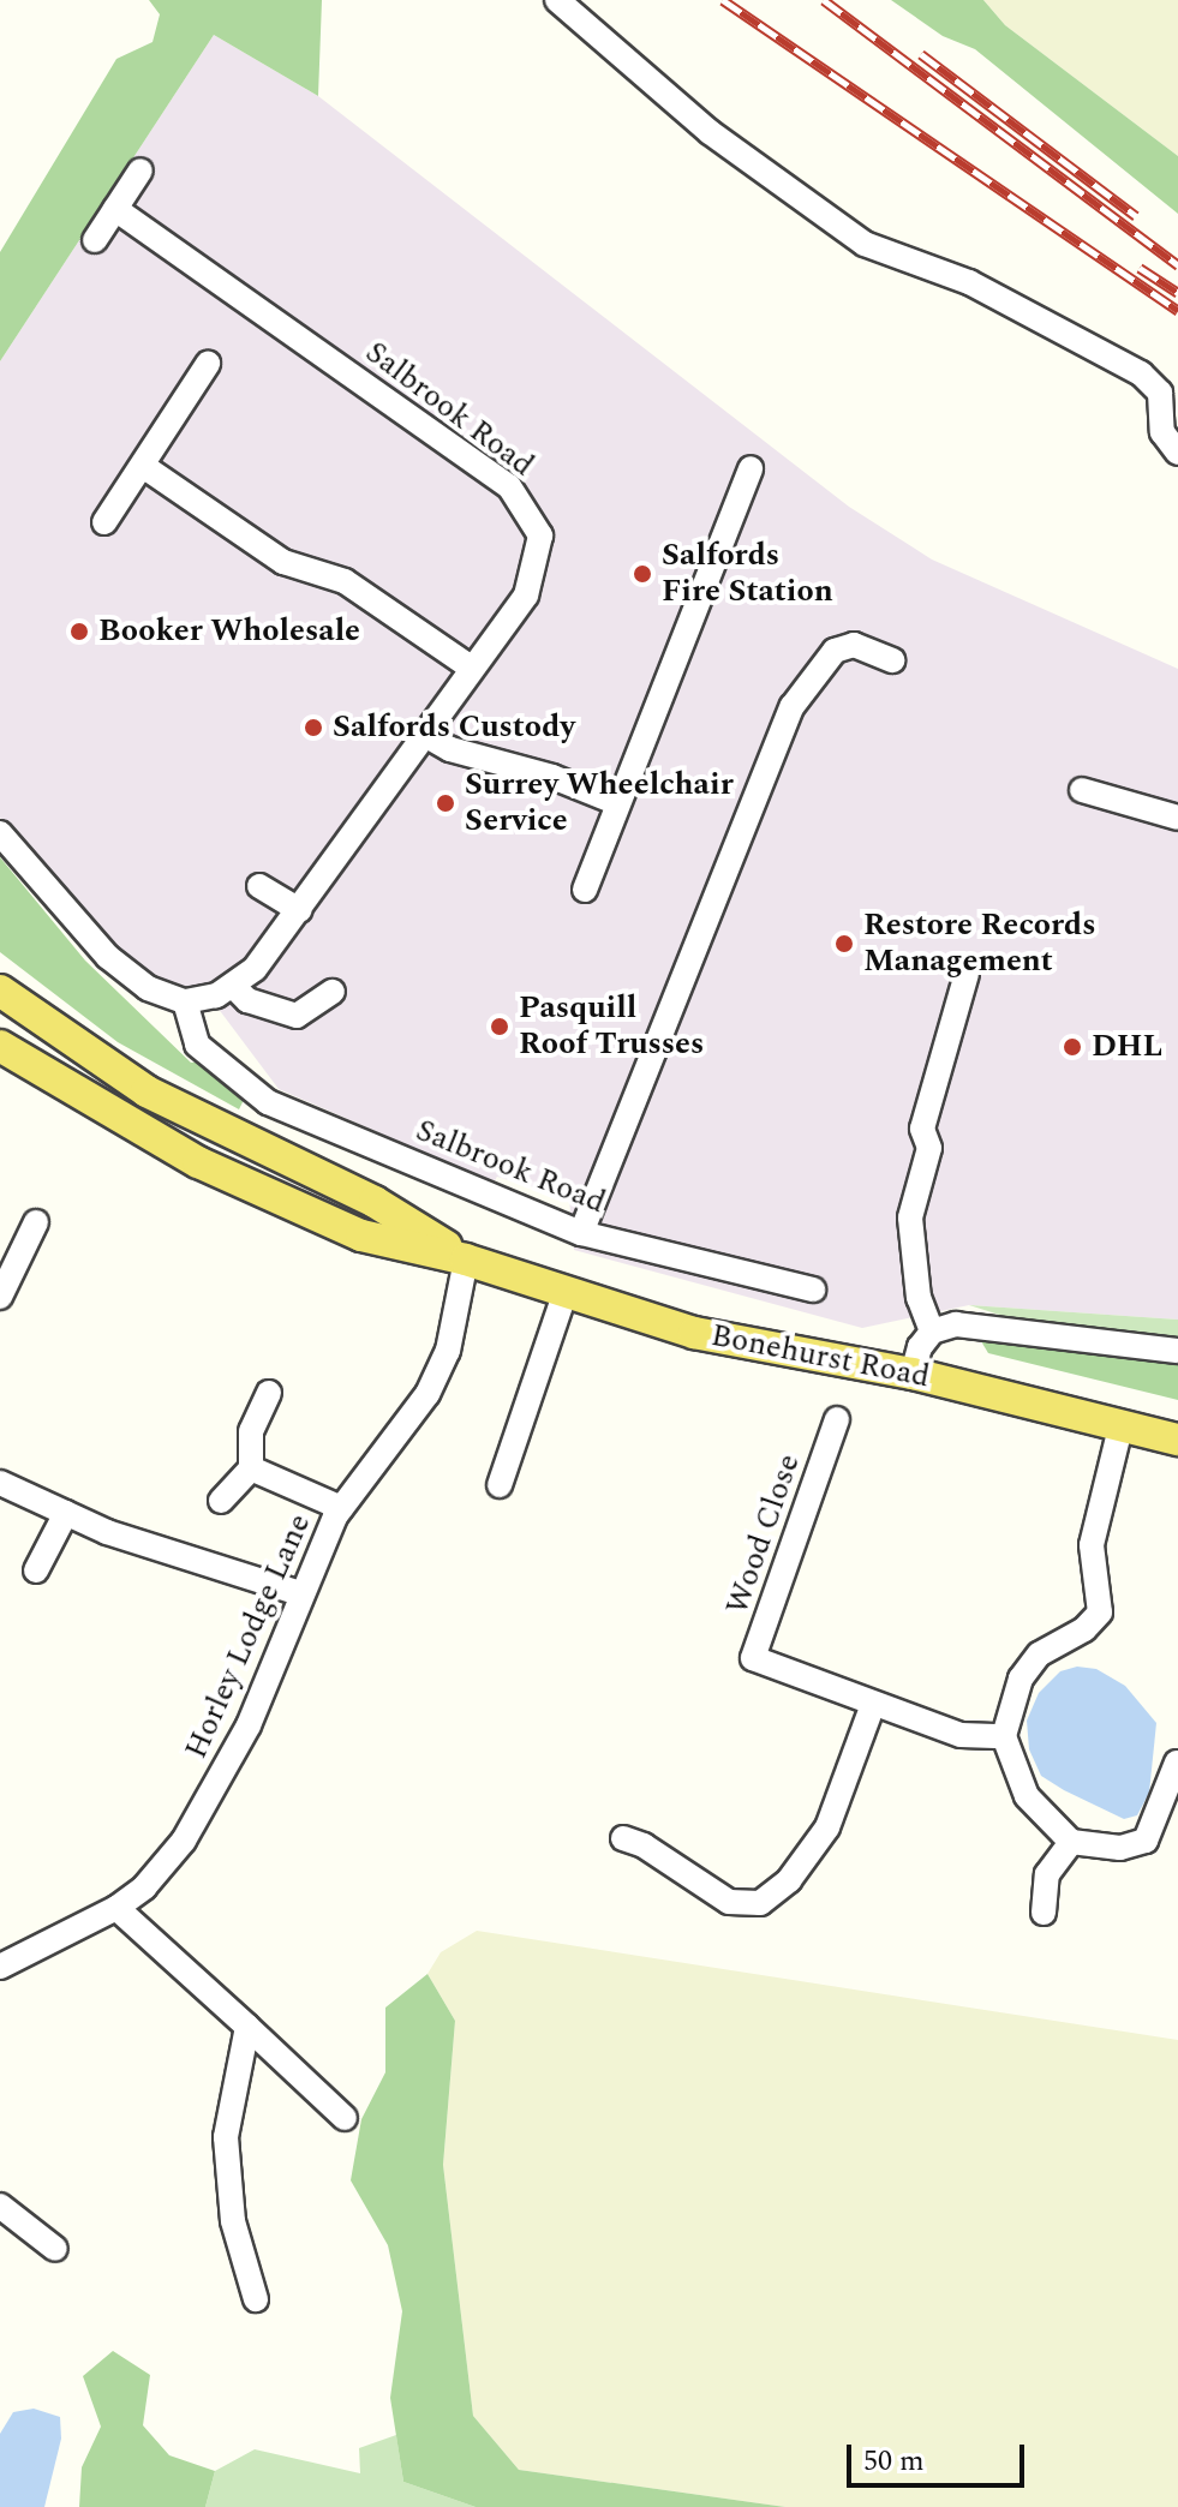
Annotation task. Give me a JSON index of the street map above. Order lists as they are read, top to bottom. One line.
{"streets":{"main road":["Bonehurst Road"],"street":["Salbrook Road","Wood Close","Horley Lodge Lane"]},"crossings":[["Bonehurst Road","Horley Lodge Lane"]],"places":["Salfords Fire Station","Booker Wholesale","Salfords Custody","Surrey Wheelchair Service","Restore Records Management","Pasquill Roof Trusses","DHL"],"scale_bar":"50 m"}
